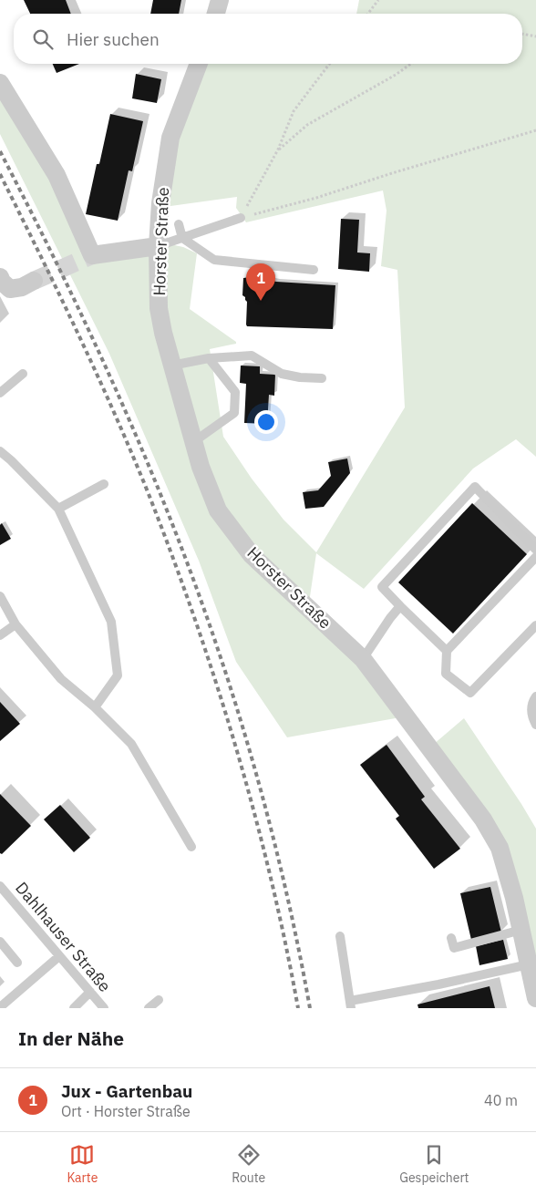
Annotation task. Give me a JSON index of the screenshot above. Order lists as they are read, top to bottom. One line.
{"streets":{"street":["Horster Straße"],"lane":["Dahlhauser Straße"]},"page":{"search":"Hier suchen","pins":"1","heading":"In der Nähe","list":[{"mark":"1","name":"Jux - Gartenbau","note":"Ort · Horster Straße","value":"40 m"}],"nav":["Karte","Route","Gespeichert"]}}
